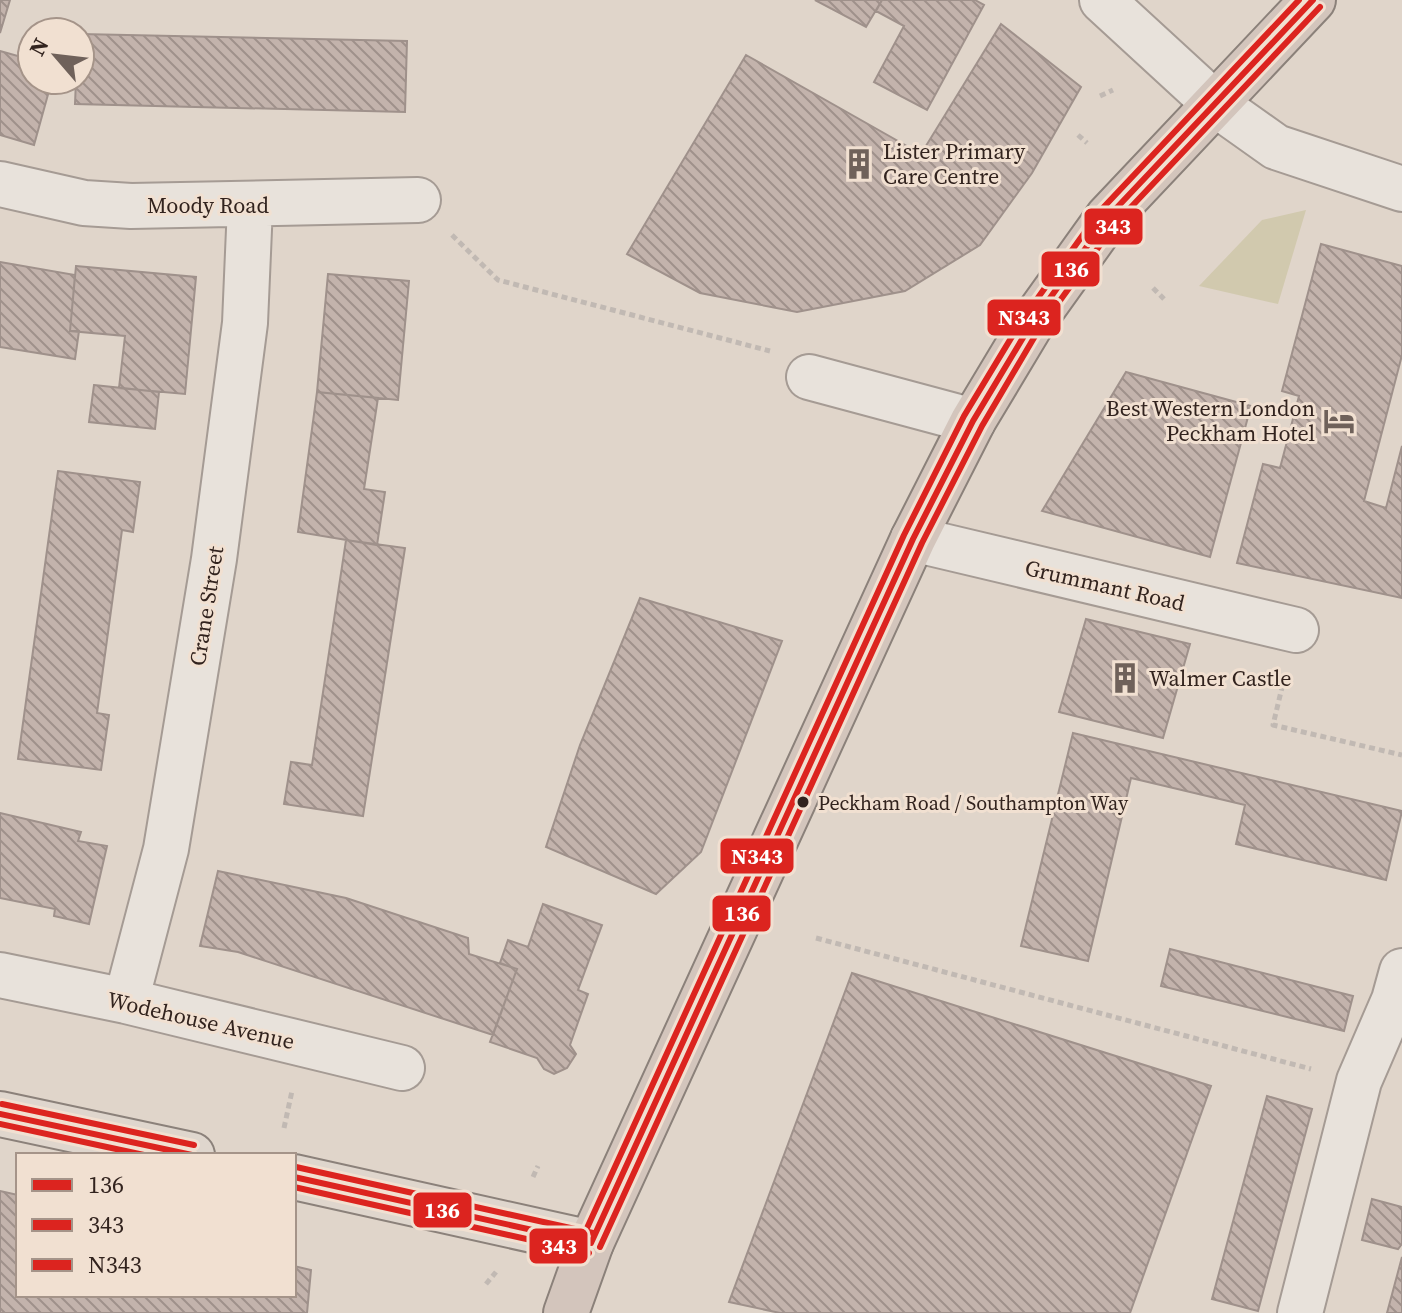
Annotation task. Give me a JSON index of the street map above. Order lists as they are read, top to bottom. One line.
{"streets":{"street":["Moody Road","Grummant Road","Crane Street","Wodehouse Avenue"]},"crossings":[["Moody Road","Crane Street"],["Crane Street","Wodehouse Avenue"]],"places":{"building":["Lister Primary Care Centre","Walmer Castle"],"hotel":["Best Western London Peckham Hotel"],"other":["Peckham Road / Southampton Way"]},"lines":["transit line 136","transit line N343","transit line 343"],"legend":["136","343","N343"],"north":"top left"}
